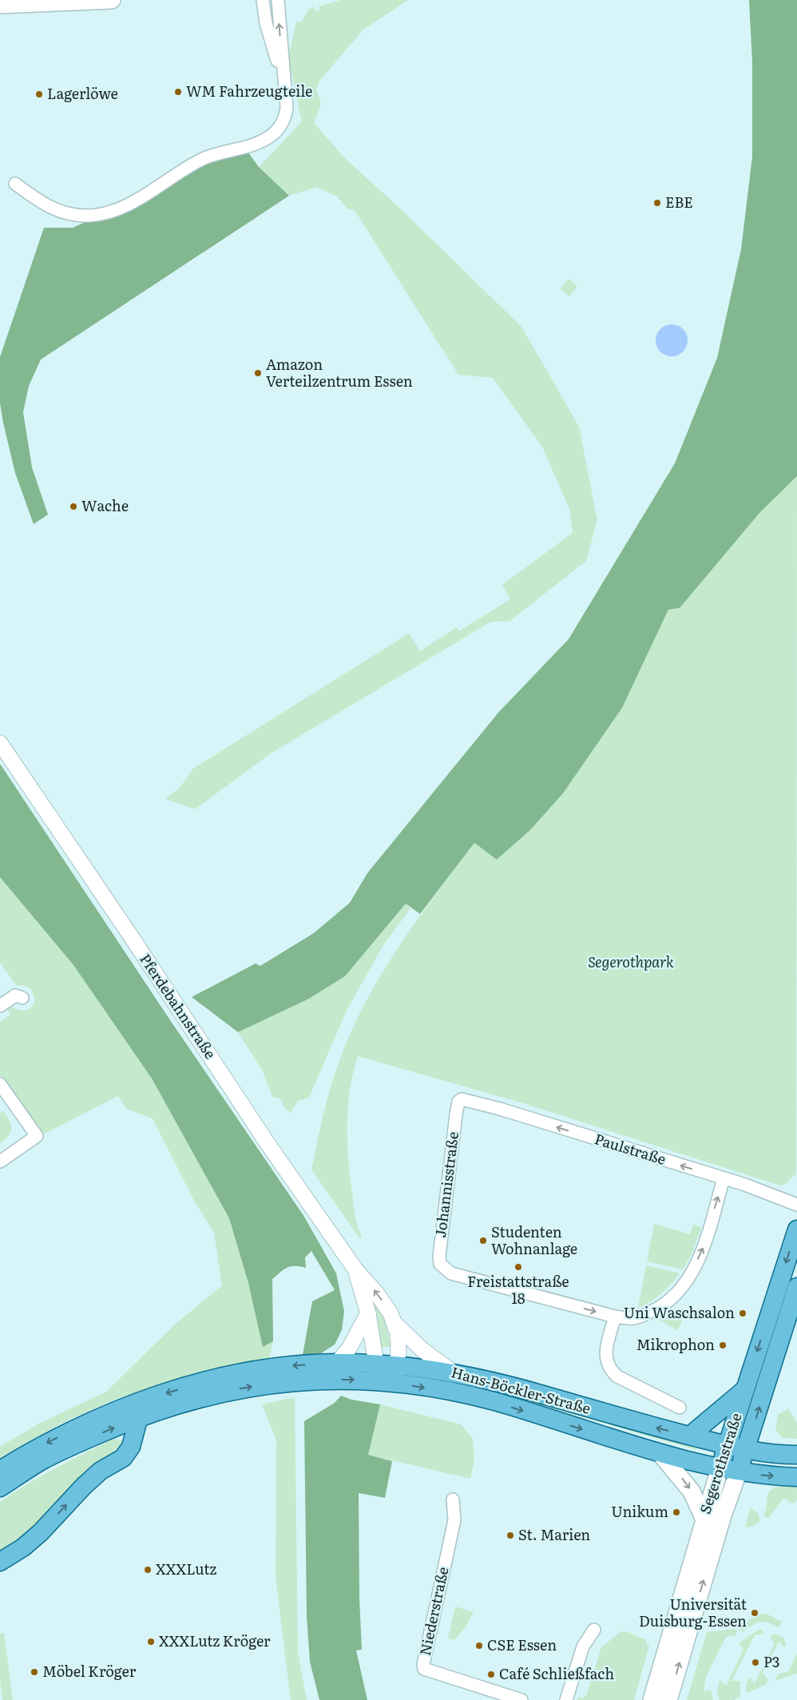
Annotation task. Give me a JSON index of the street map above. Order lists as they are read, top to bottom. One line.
{"streets":{"main road":["Hans-Böckler-Straße","Segerothstraße"],"street":["Pferdebahnstraße","Paulstraße","Johannisstraße","Niederstraße"]},"crossings":[["Pferdebahnstraße","Hans-Böckler-Straße"],["Paulstraße","Johannisstraße"],["Hans-Böckler-Straße","Segerothstraße"]],"one_way":["Paulstraße"],"parks":["Segerothpark"],"places":["WM Fahrzeugteile","Lagerlöwe","EBE","Amazon Verteilzentrum Essen","Wache","Studenten Wohnanlage","Freistattstraße 18","Uni Waschsalon","Mikrophon","Unikum","St. Marien","XXXLutz","Universität Duisburg-Essen","XXXLutz Kröger","CSE Essen","P3","Möbel Kröger","Café Schließfach"]}
